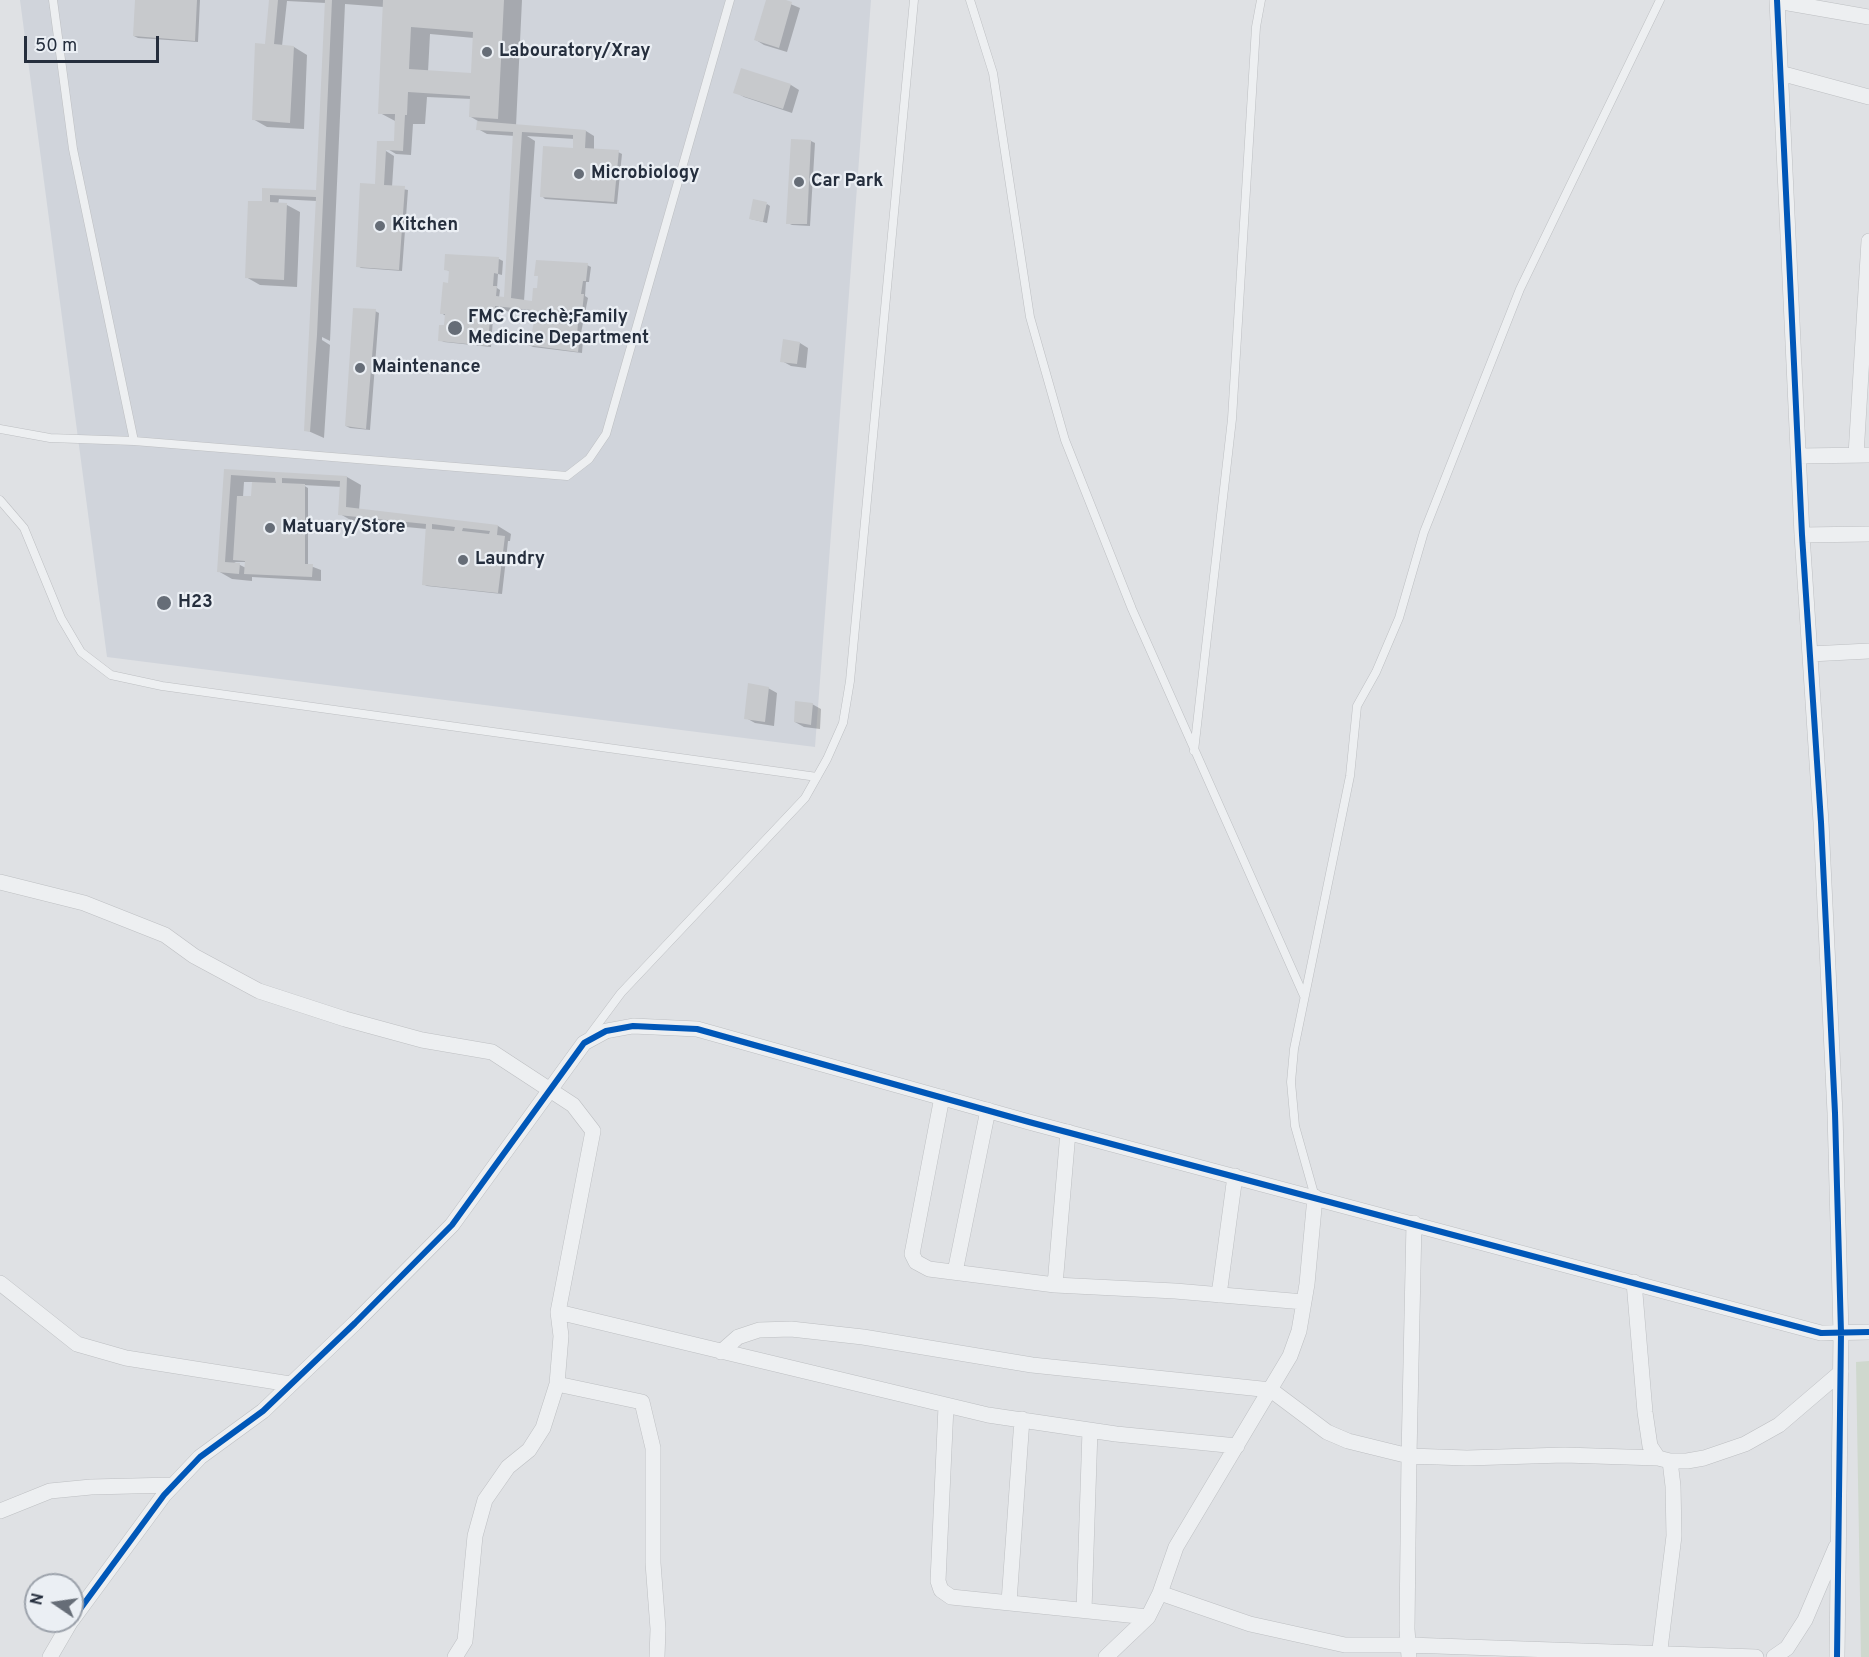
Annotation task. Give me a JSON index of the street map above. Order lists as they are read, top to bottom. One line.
{"places":["Labouratory/Xray","Microbiology","Car Park","Kitchen","FMC Crechè;Family Medicine Department","Maintenance","Matuary/Store","Laundry","H23"],"scale_bar":"50 m","north":"left"}
